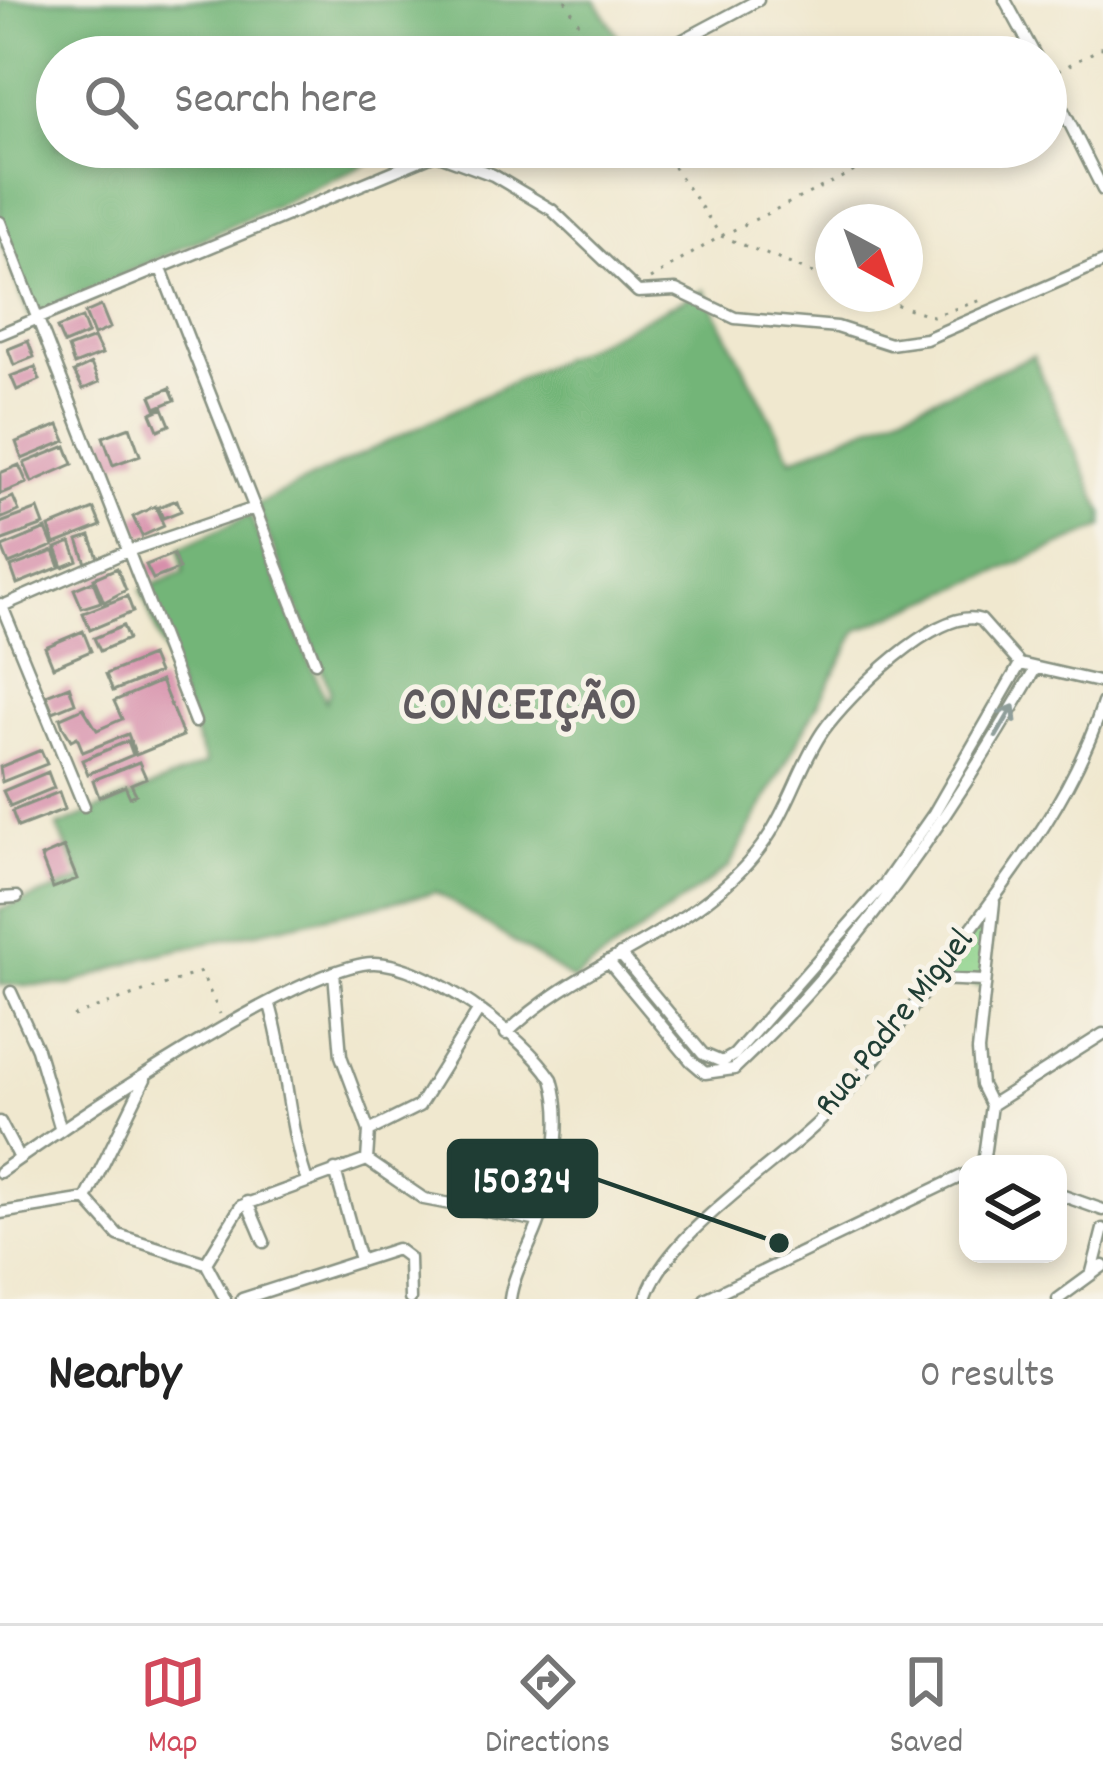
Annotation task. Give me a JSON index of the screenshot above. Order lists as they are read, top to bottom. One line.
{"streets":{"street":["Rua Padre Miguel"]},"districts":["CONCEIÇÃO"],"places":["150324"],"north":"bottom right","page":{"search":"Search here","heading":["Nearby","0 results"],"nav":["Map","Directions","Saved"]}}
